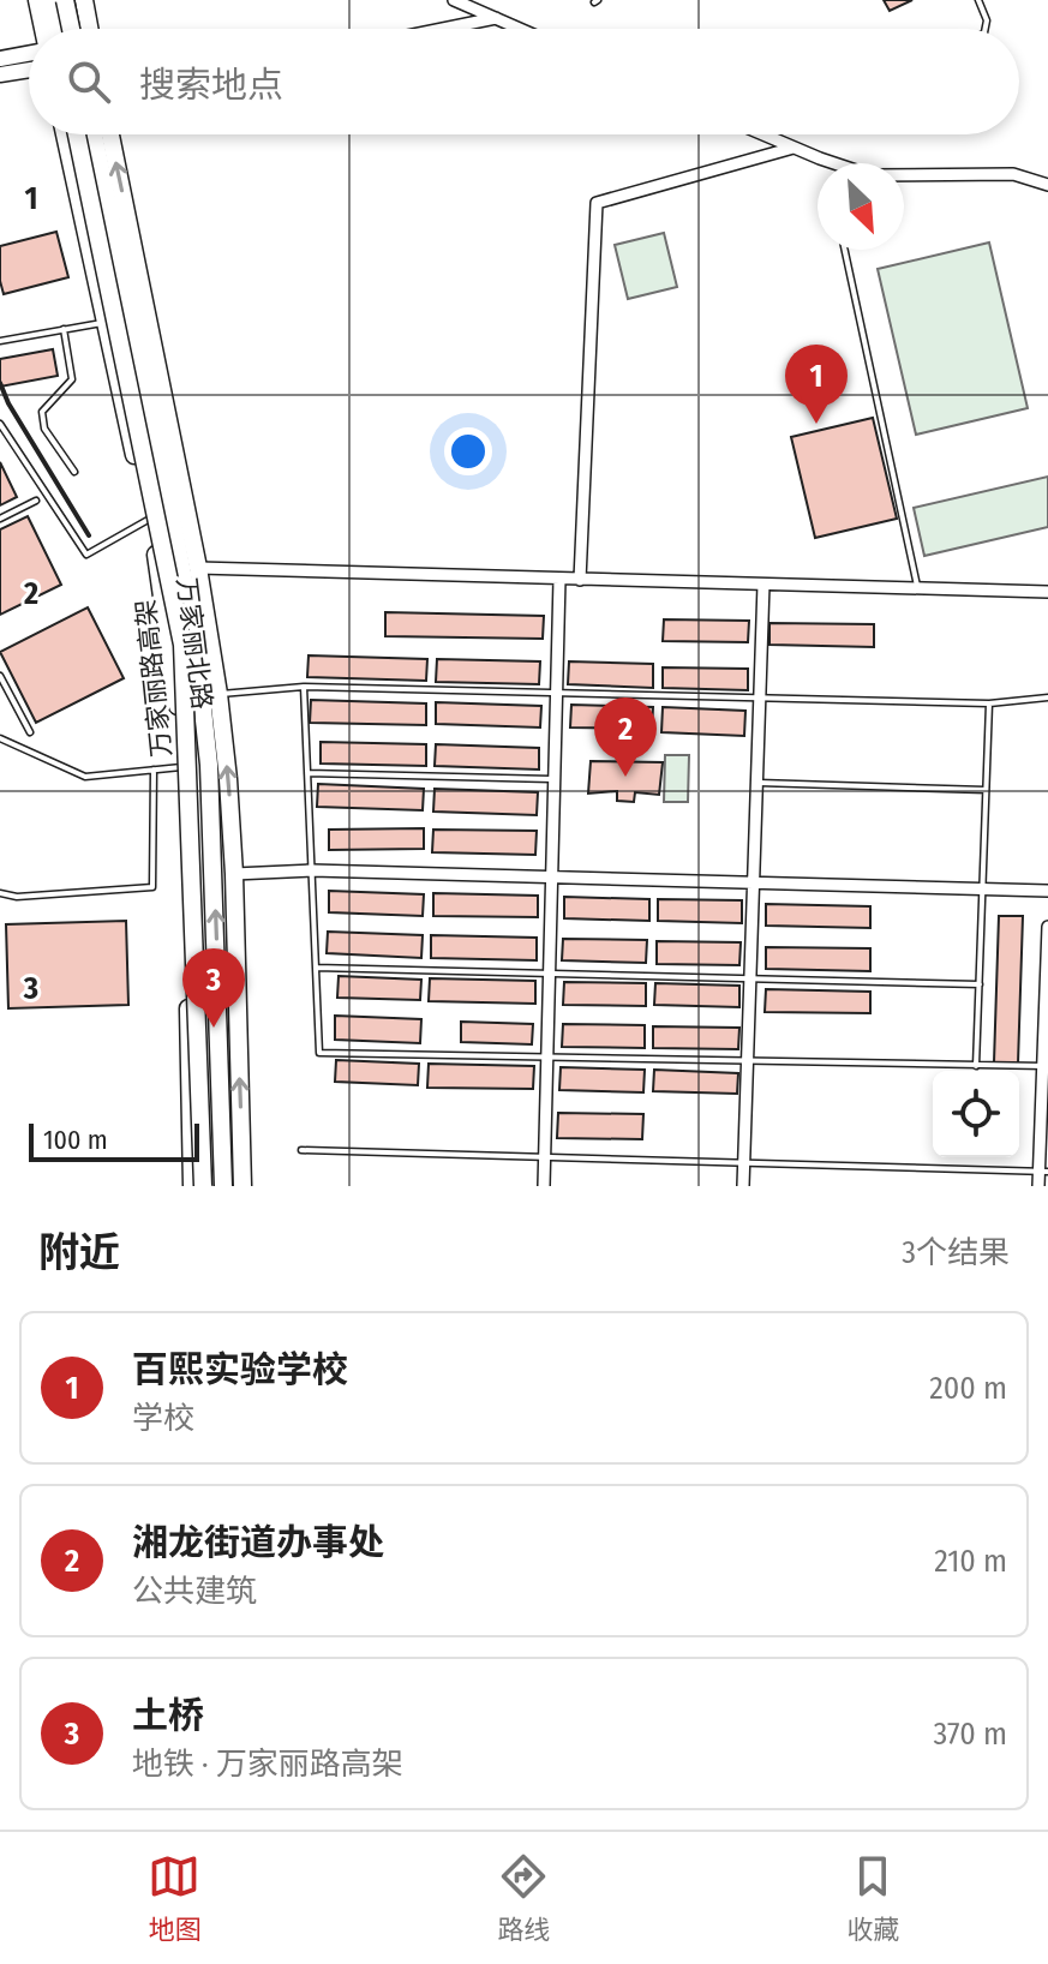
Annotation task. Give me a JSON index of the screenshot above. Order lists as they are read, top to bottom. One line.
{"streets":{"main road":["万家丽北路","万家丽路高架"]},"scale_bar":"100 m","north":"bottom right","page":{"search":"搜索地点","pins":["1","2","3"],"scale":"100 m","heading":["附近","3个结果"],"list":[{"mark":"1","name":"百熙实验学校","note":"学校","value":"200 m"},{"mark":"2","name":"湘龙街道办事处","note":"公共建筑","value":"210 m"},{"mark":"3","name":"土桥","note":"地铁 · 万家丽路高架","value":"370 m"}],"nav":["地图","路线","收藏"]},"grid":{"rows":["1","2","3"]}}
